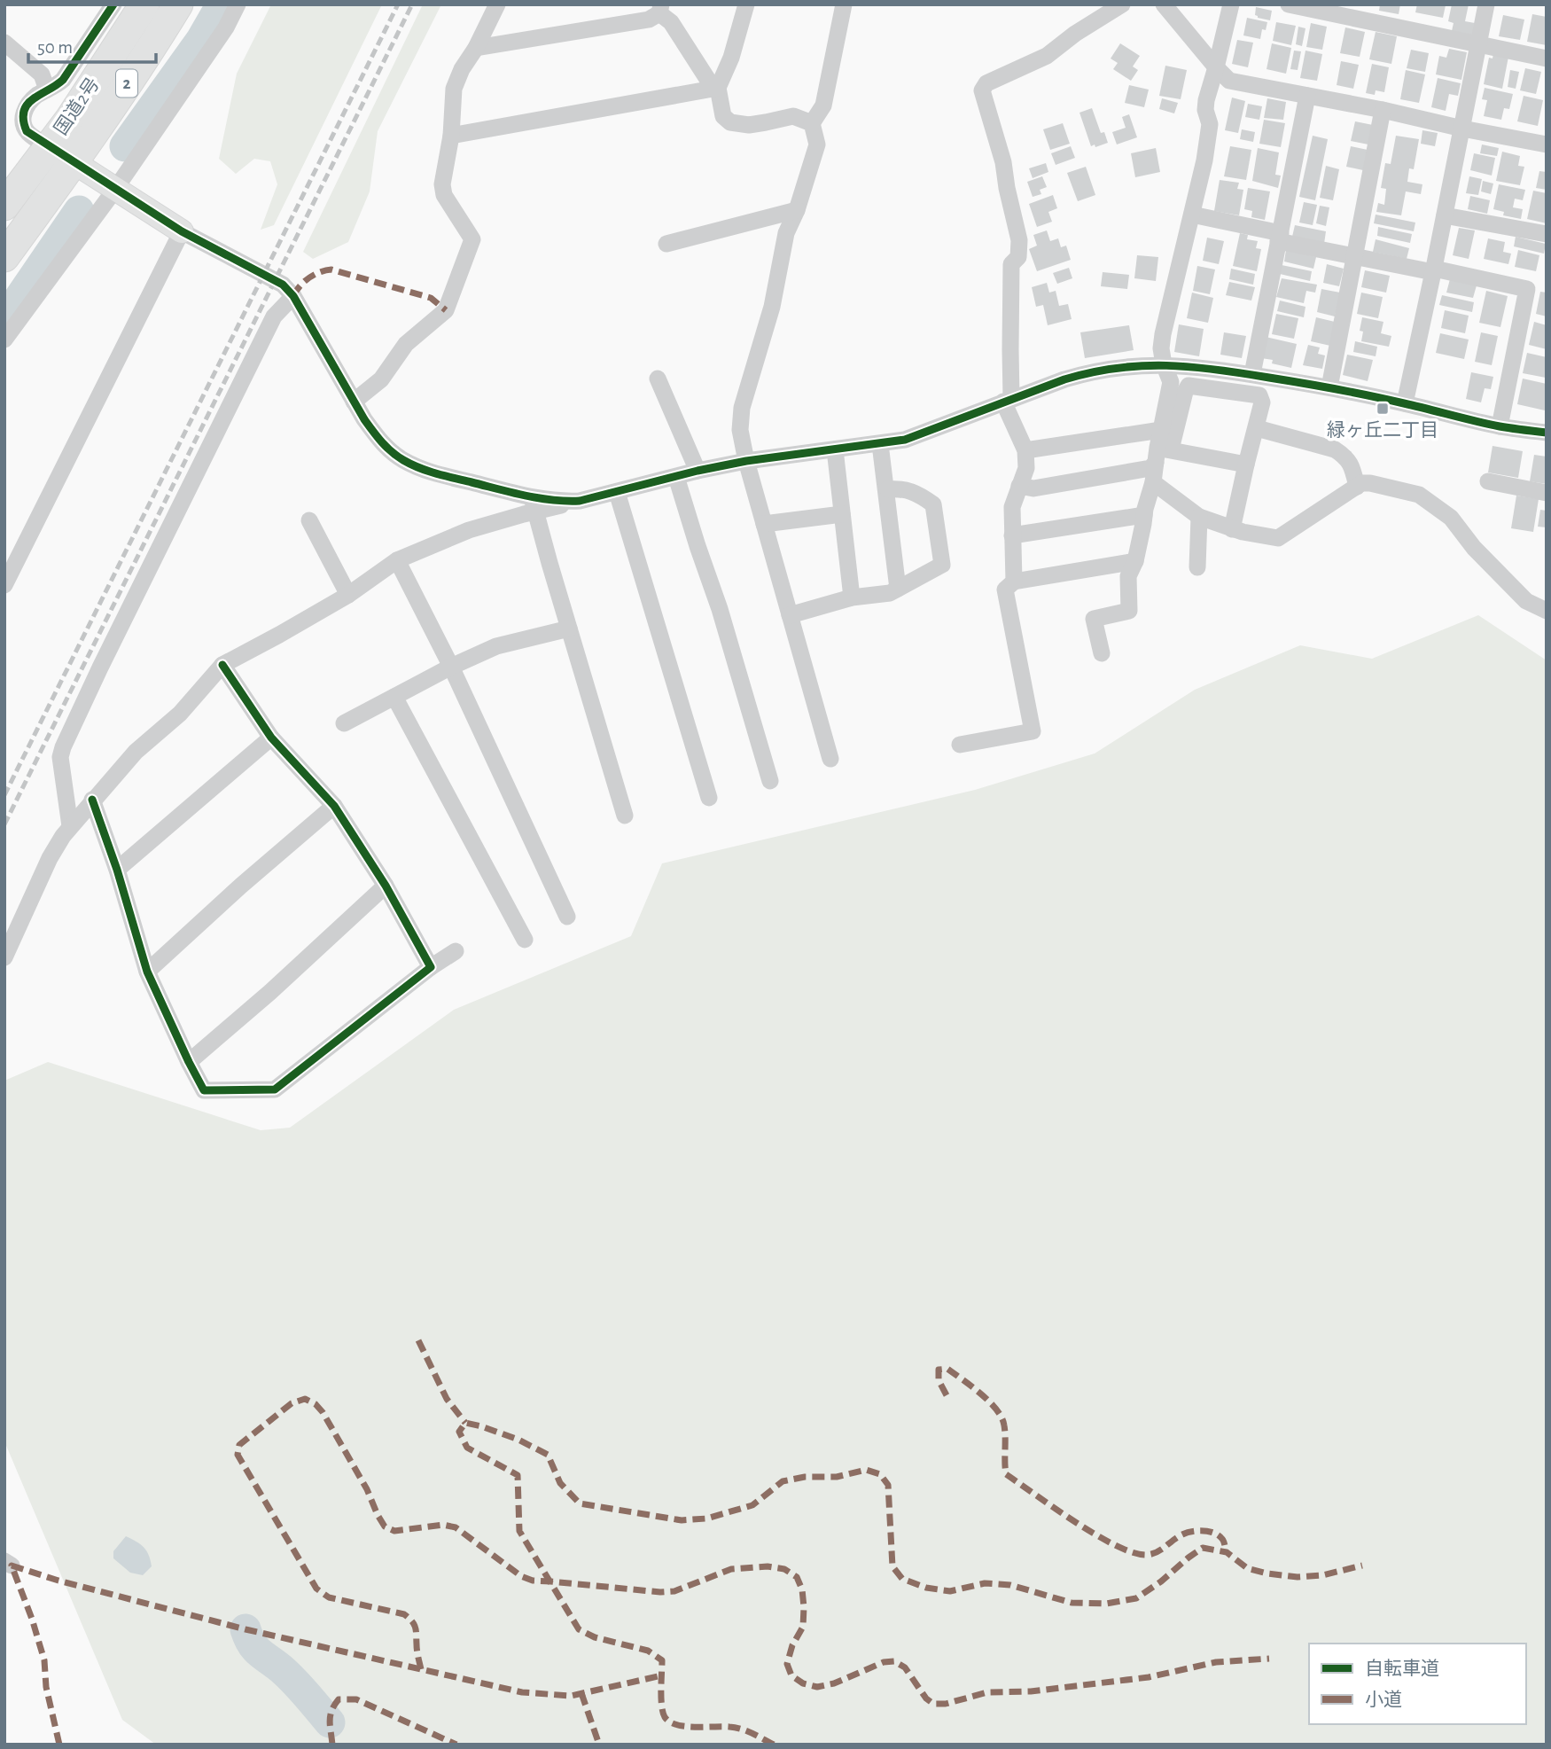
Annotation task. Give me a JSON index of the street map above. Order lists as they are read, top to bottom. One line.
{"streets":{"highway":["2","国道2号"]},"places":{"transit":["緑ヶ丘二丁目"]},"legend":["自転車道","小道"],"scale_bar":"50 m"}
